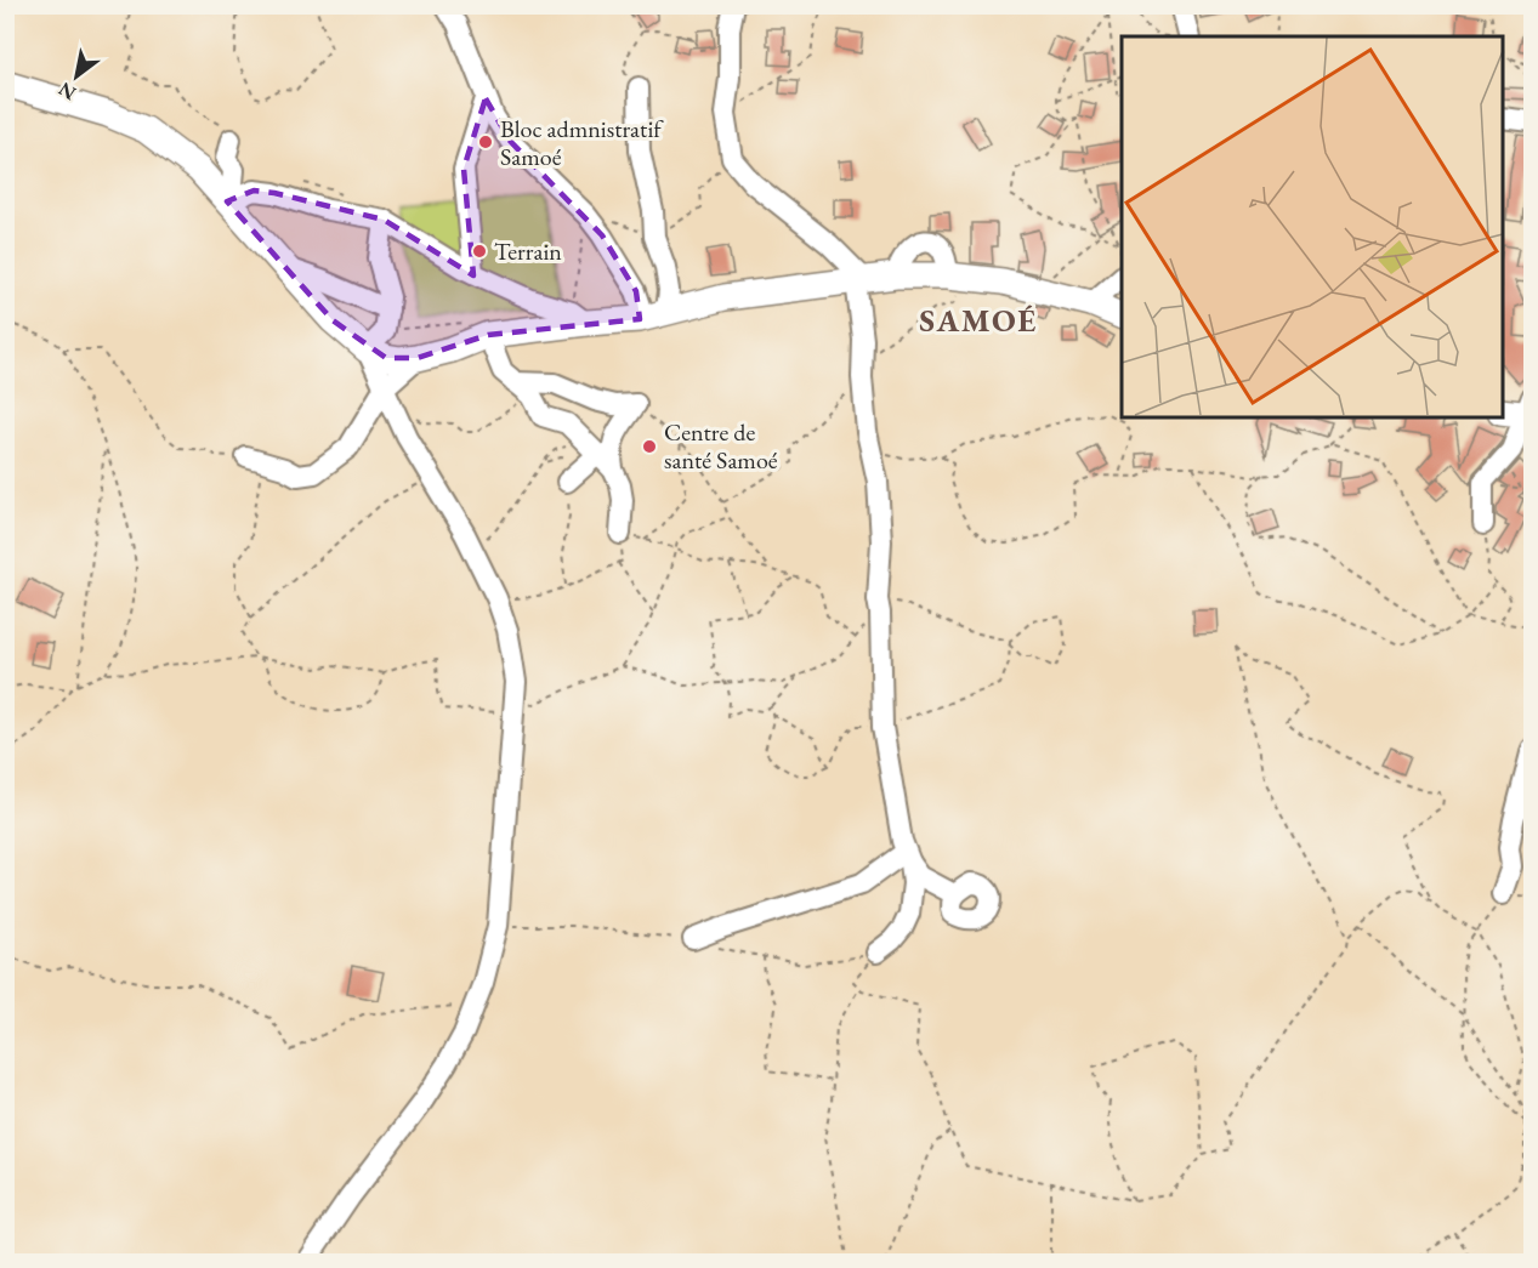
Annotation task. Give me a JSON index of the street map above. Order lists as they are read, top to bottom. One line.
{"districts":["SAMOÉ"],"places":["Bloc admnistratif Samoé","Terrain","Centre de santé Samoé"],"north":"bottom left"}
